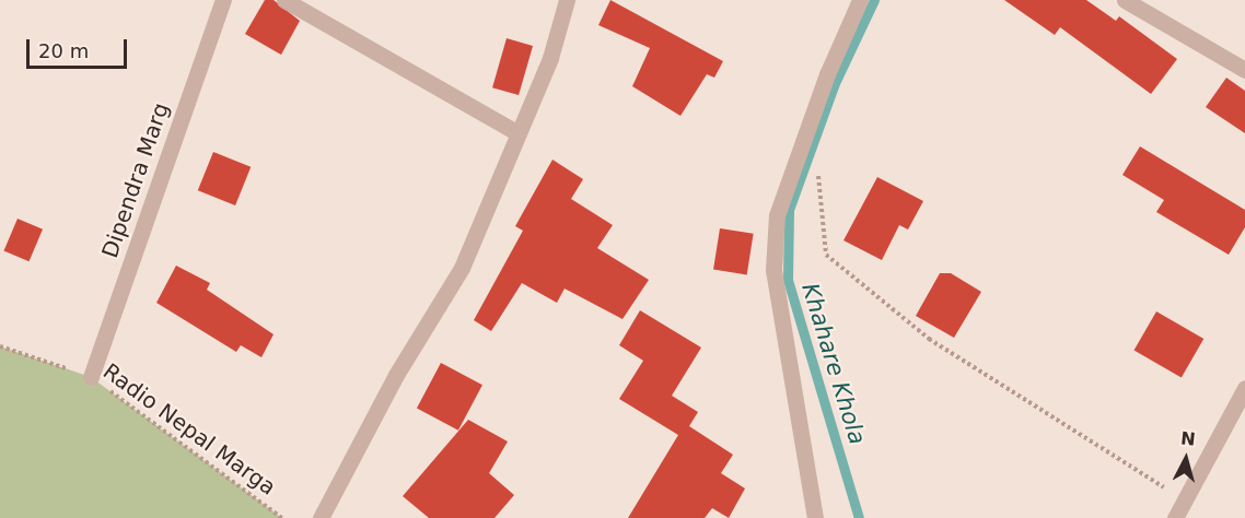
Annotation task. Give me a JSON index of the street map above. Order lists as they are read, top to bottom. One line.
{"streets":{"street":["Dipendra Marg"],"path":["Radio Nepal Marga"]},"crossings":[["Dipendra Marg","Radio Nepal Marga"]],"water":["Khahare Khola"],"scale_bar":"20 m","north":"top"}
